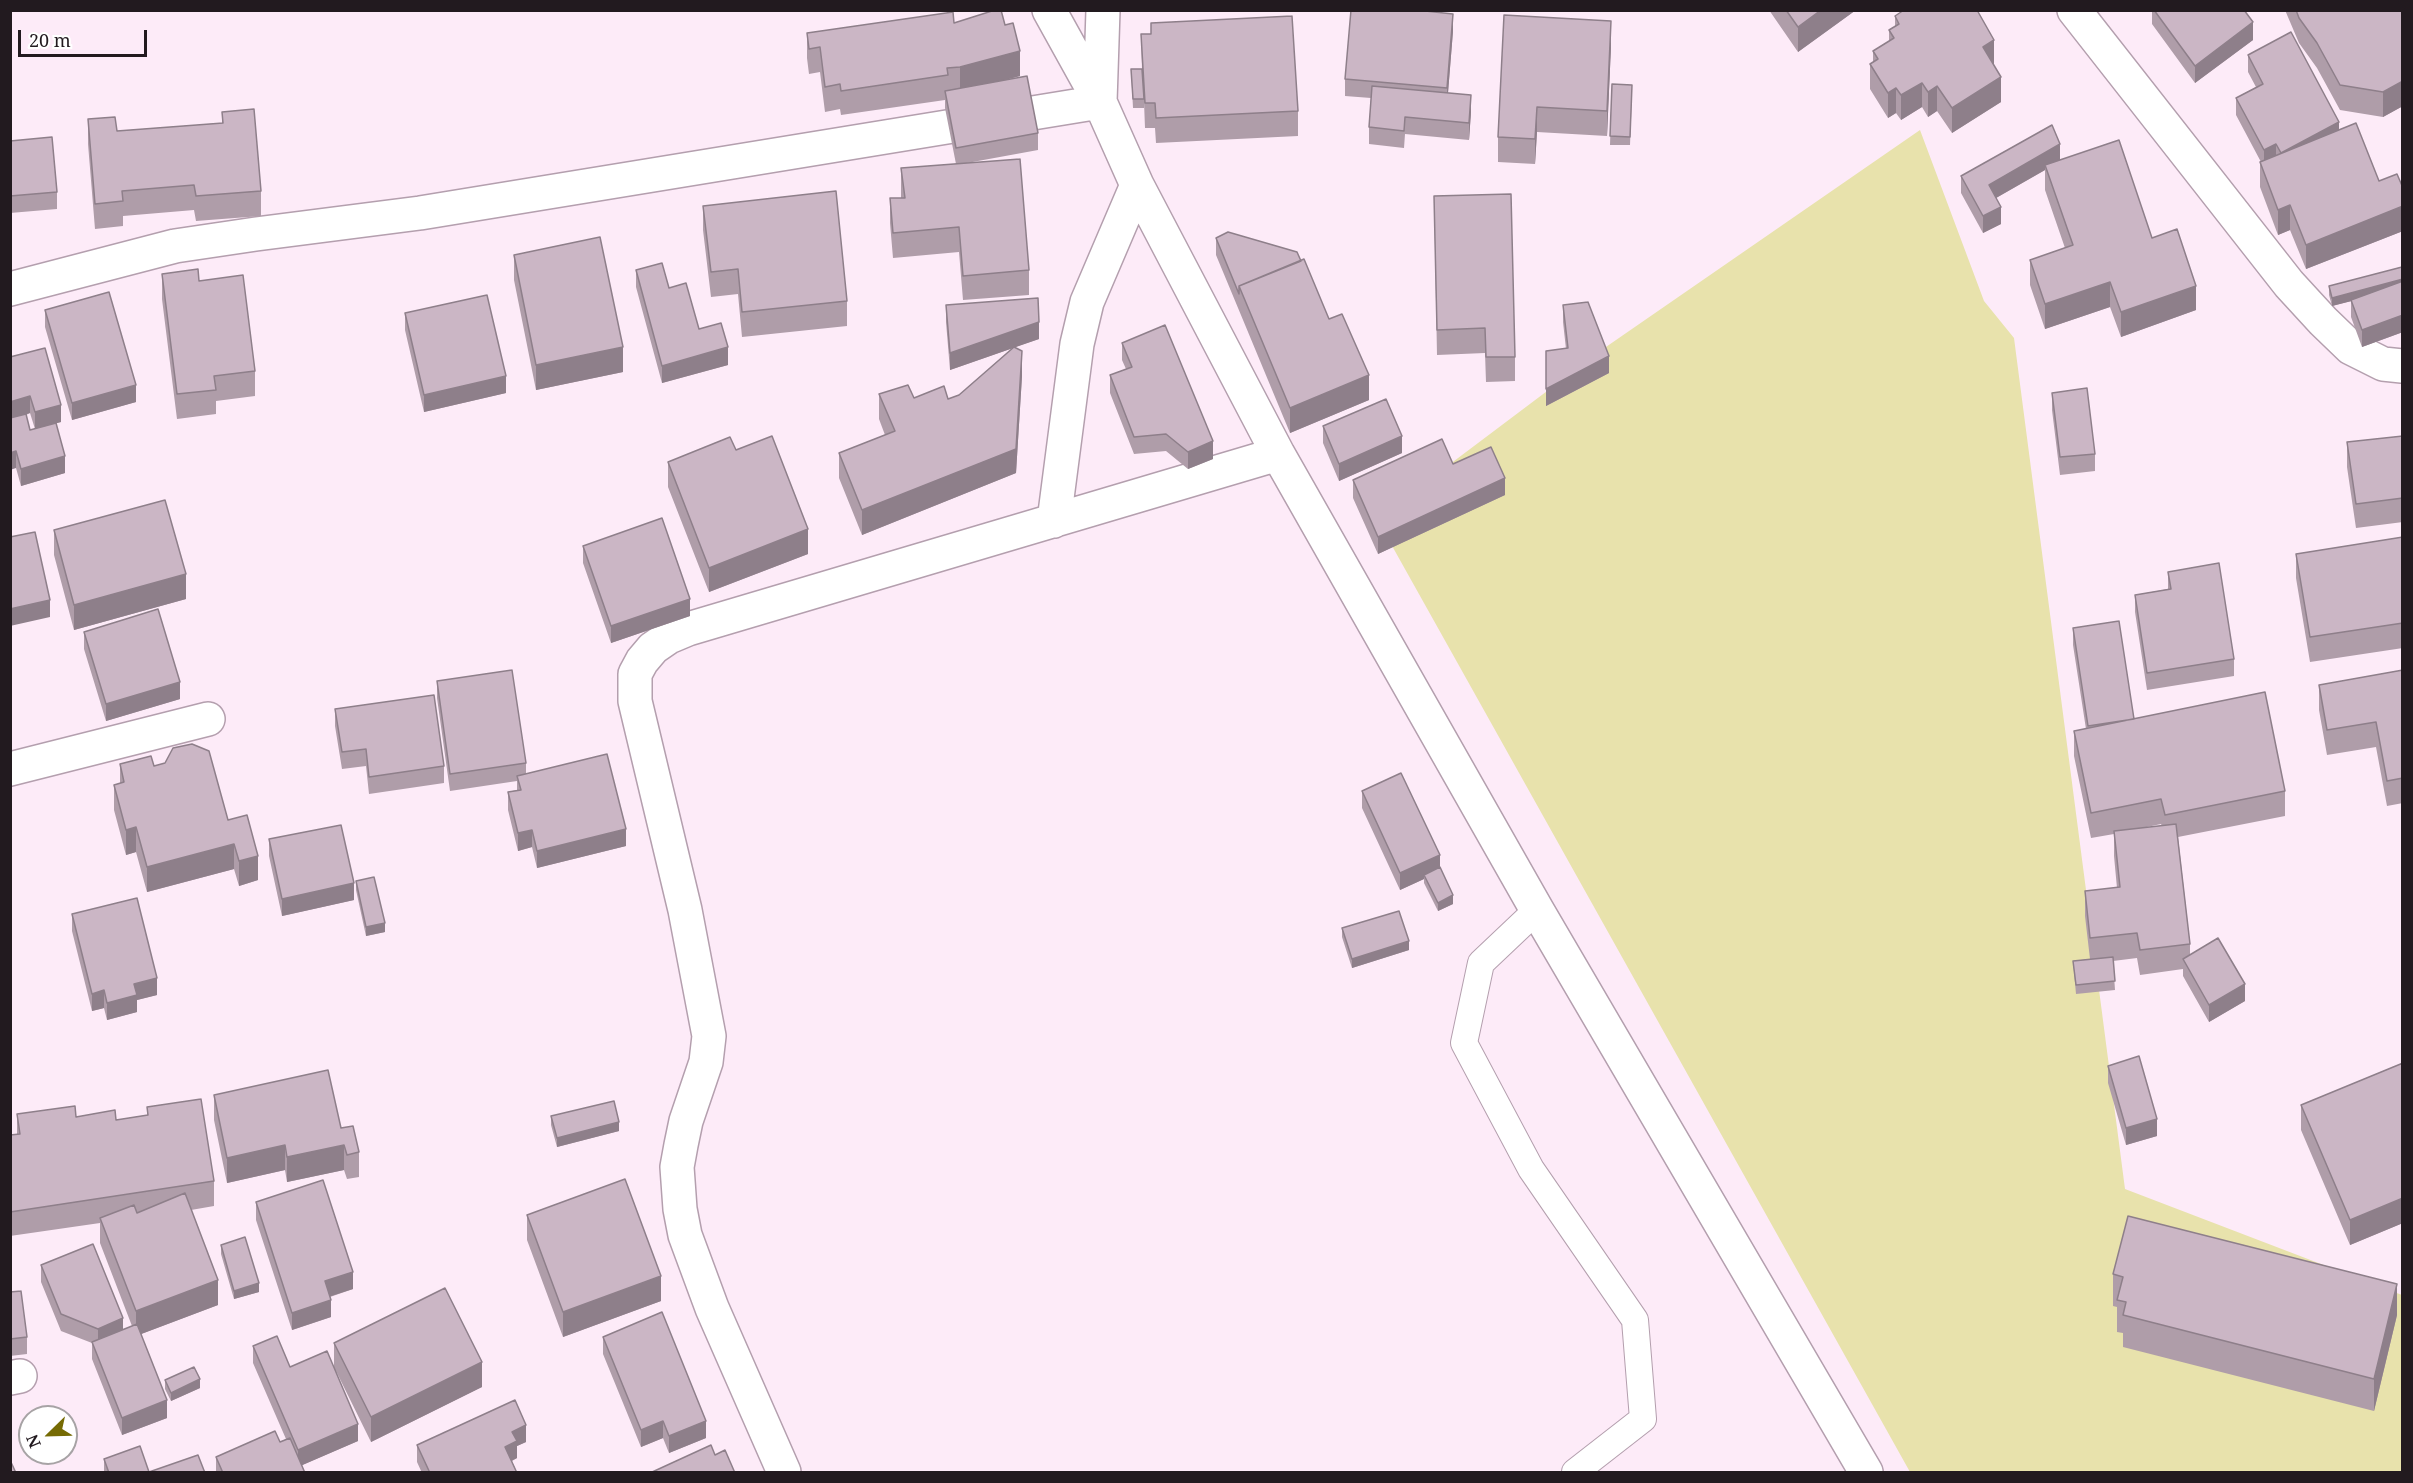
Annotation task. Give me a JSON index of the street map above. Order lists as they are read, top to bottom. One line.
{"scale_bar":"20 m","north":"bottom left"}
